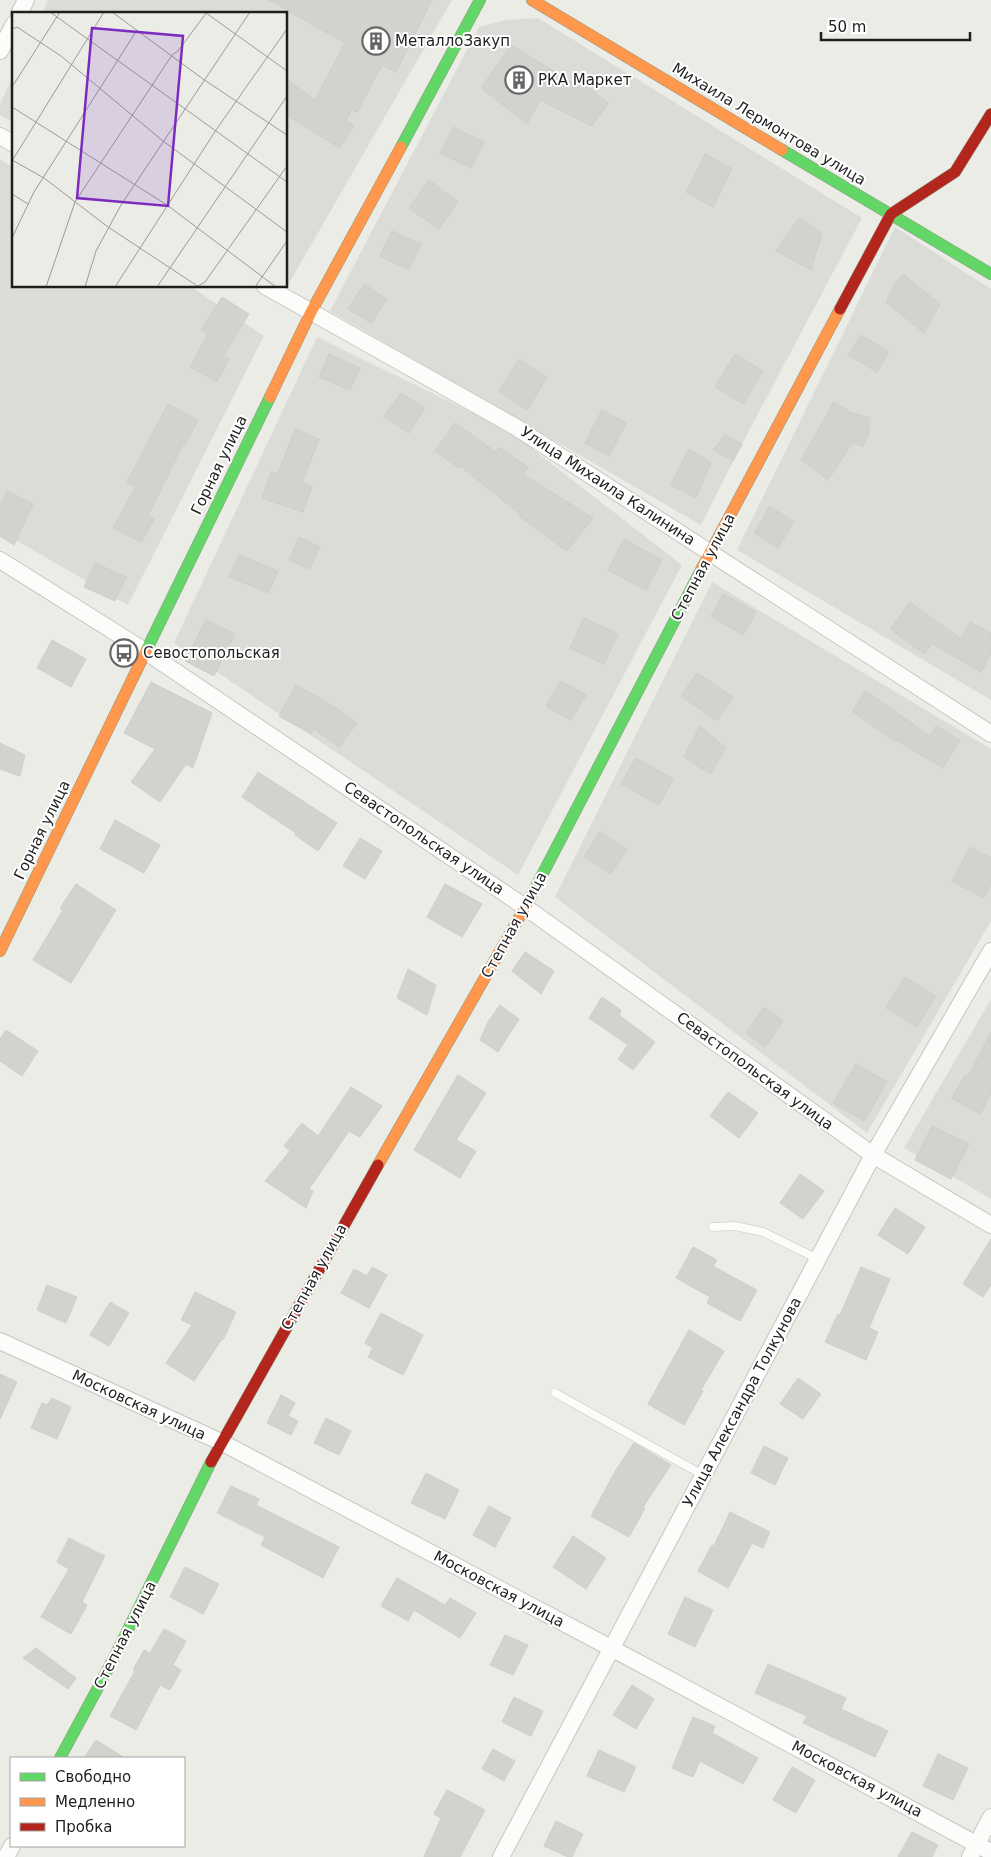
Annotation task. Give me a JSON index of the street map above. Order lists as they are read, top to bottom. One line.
{"streets":{"street":["Михаила Лермонтова улица","Горная улица","Улица Михаила Калинина","Степная улица","Севастопольская улица","Улица Александра Толкунова","Московская улица"]},"crossings":[["Михаила Лермонтова улица","Степная улица"],["Горная улица","Улица Михаила Калинина"],["Горная улица","Севастопольская улица"],["Улица Михаила Калинина","Степная улица"],["Степная улица","Севастопольская улица"],["Степная улица","Московская улица"],["Севастопольская улица","Улица Александра Толкунова"],["Улица Александра Толкунова","Московская улица"]],"places":{"building":["МеталлоЗакуп","РКА Маркет"],"bus stop":["Севостопольская"]},"legend":["Свободно","Медленно","Пробка"],"scale_bar":"50 m"}
